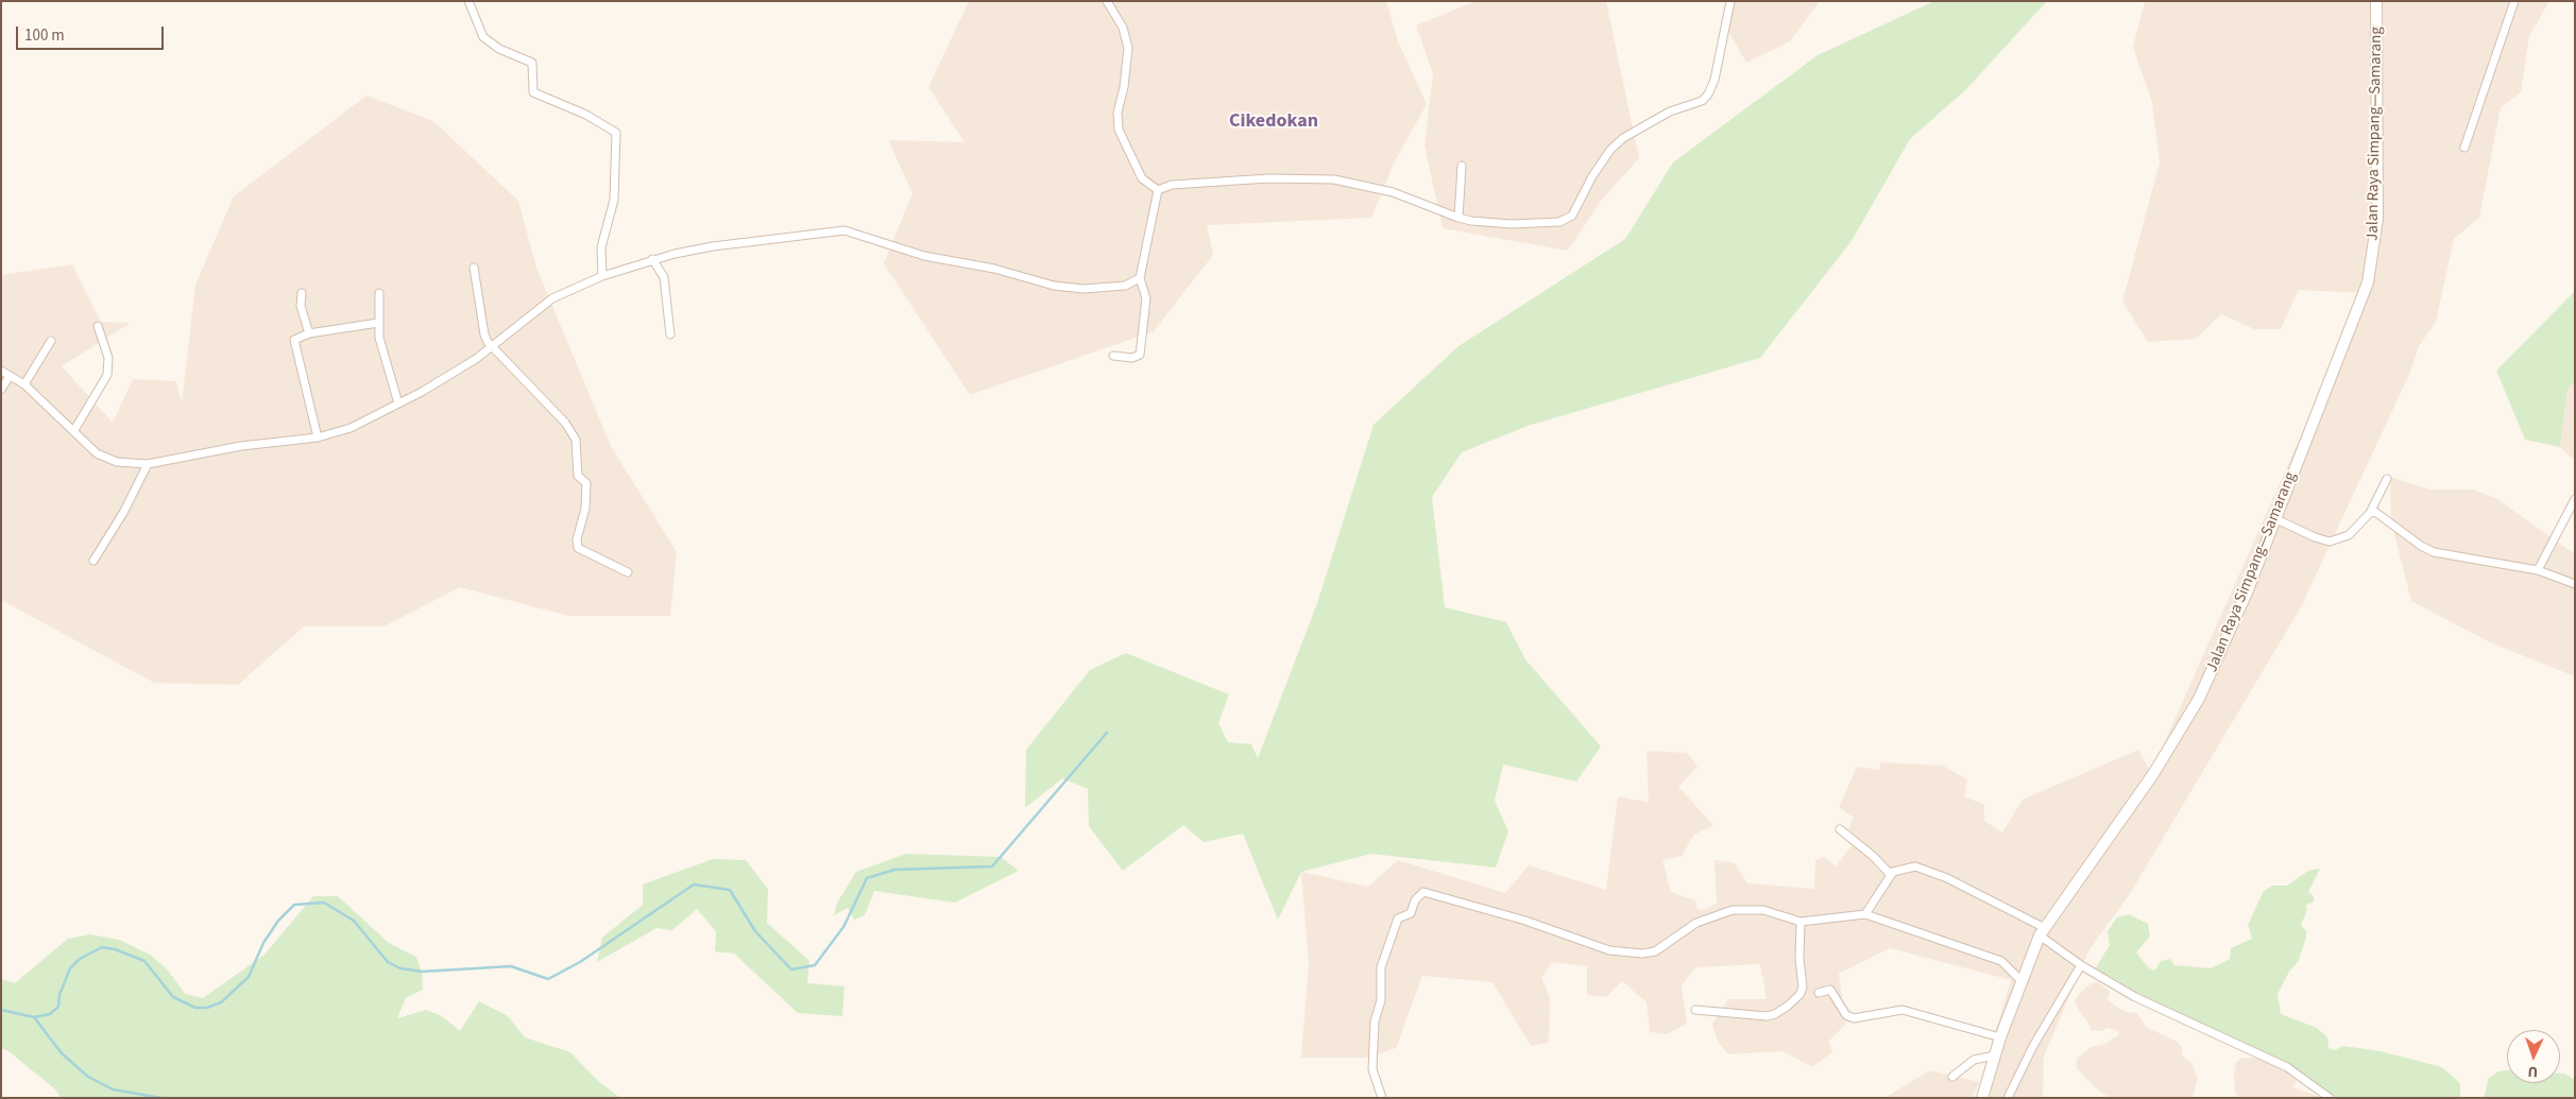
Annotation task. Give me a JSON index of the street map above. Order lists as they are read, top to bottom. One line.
{"streets":{"main road":["Jalan Raya Simpang—Samarang"]},"districts":["Cikedokan"],"scale_bar":"100 m","north":"bottom"}
